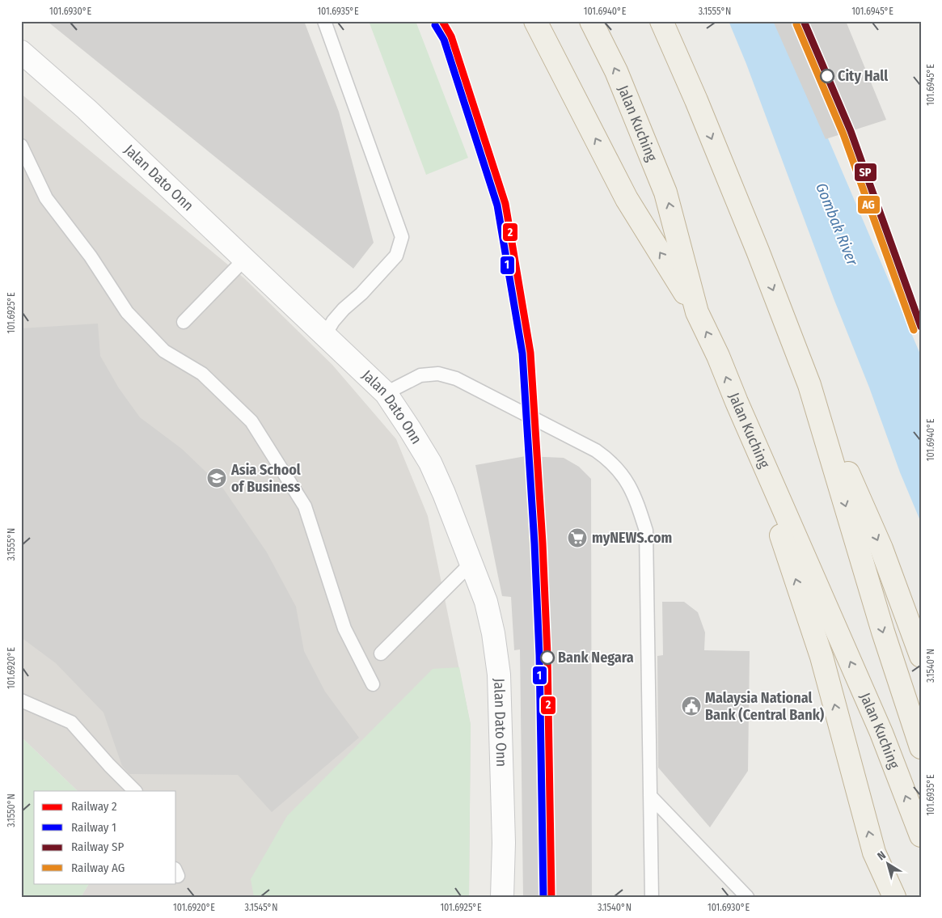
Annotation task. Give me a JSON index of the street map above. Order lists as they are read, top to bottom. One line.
{"streets":{"highway":["Jalan Kuching"],"street":["Jalan Dato Onn"]},"water":["Gombak River"],"places":{"other":["City Hall","Bank Negara"],"school or university":["Asia School of Business"],"supermarket":["myNEWS.com"],"public building":["Malaysia National Bank (Central Bank)"]},"lines":["rail line 2","rail line SP","rail line AG","rail line 1"],"legend":["Railway 2","Railway 1","Railway SP","Railway AG"],"north":"top left","coordinates":["101.6930°E","101.6935°E","101.6940°E","3.1555°N","101.6945°E","101.6925°E","3.1540°N","101.6920°E","3.1550°N","3.1545°N"]}
